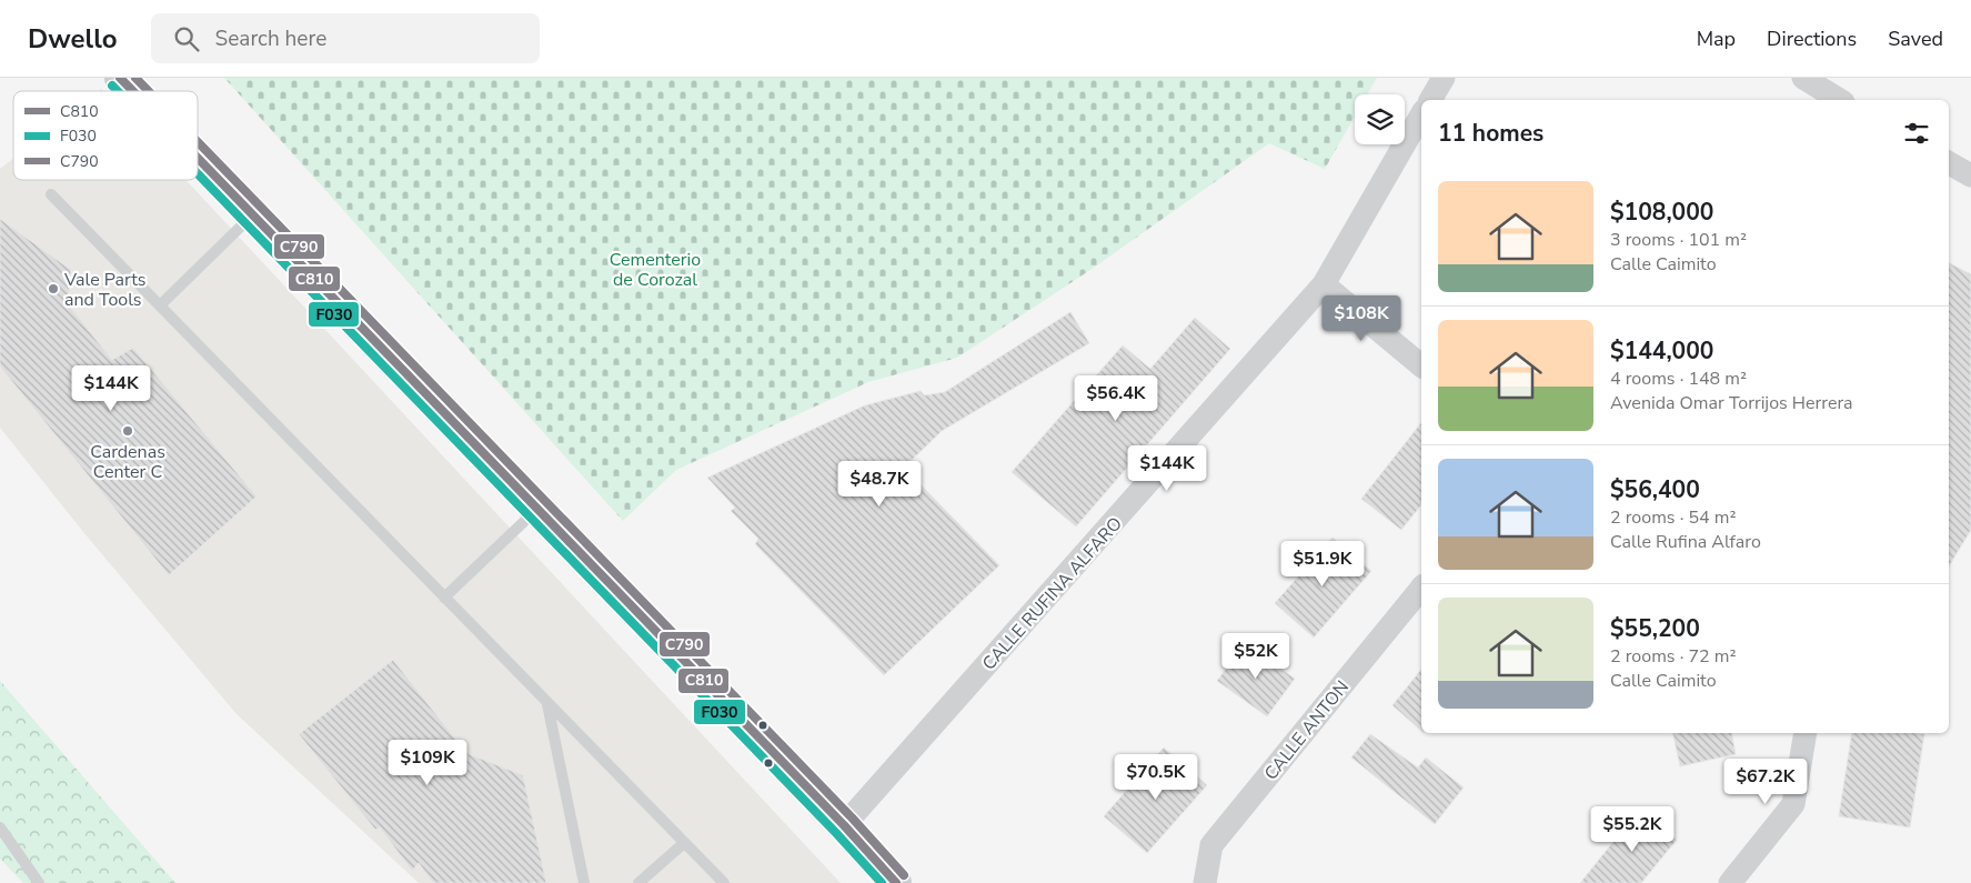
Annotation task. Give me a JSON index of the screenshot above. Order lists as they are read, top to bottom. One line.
{"streets":{"street":["CALLE RUFINA ALFARO","CALLE ANTON"]},"parks":["Cementerio de Corozal"],"places":["Vale Parts and Tools","Cardenas Center C"],"lines":["transit line C810","transit line C790","transit line F030"],"legend":["C810","F030","C790"],"page":{"header":"Dwello","search":"Search here","nav":["Map","Directions","Saved"],"heading":"11 homes","list":[{"name":"$108,000","note":"3 rooms · 101 m² · Calle Caimito"},{"name":"$144,000","note":"4 rooms · 148 m² · Avenida Omar Torrijos Herrera"},{"name":"$56,400","note":"2 rooms · 54 m² · Calle Rufina Alfaro"},{"name":"$55,200","note":"2 rooms · 72 m² · Calle Caimito"}],"price":["$108K","$144K","$56.4K","$144K","$48.7K","$51.9K","$52K","$109K","$70.5K","$67.2K","$55.2K"]}}
